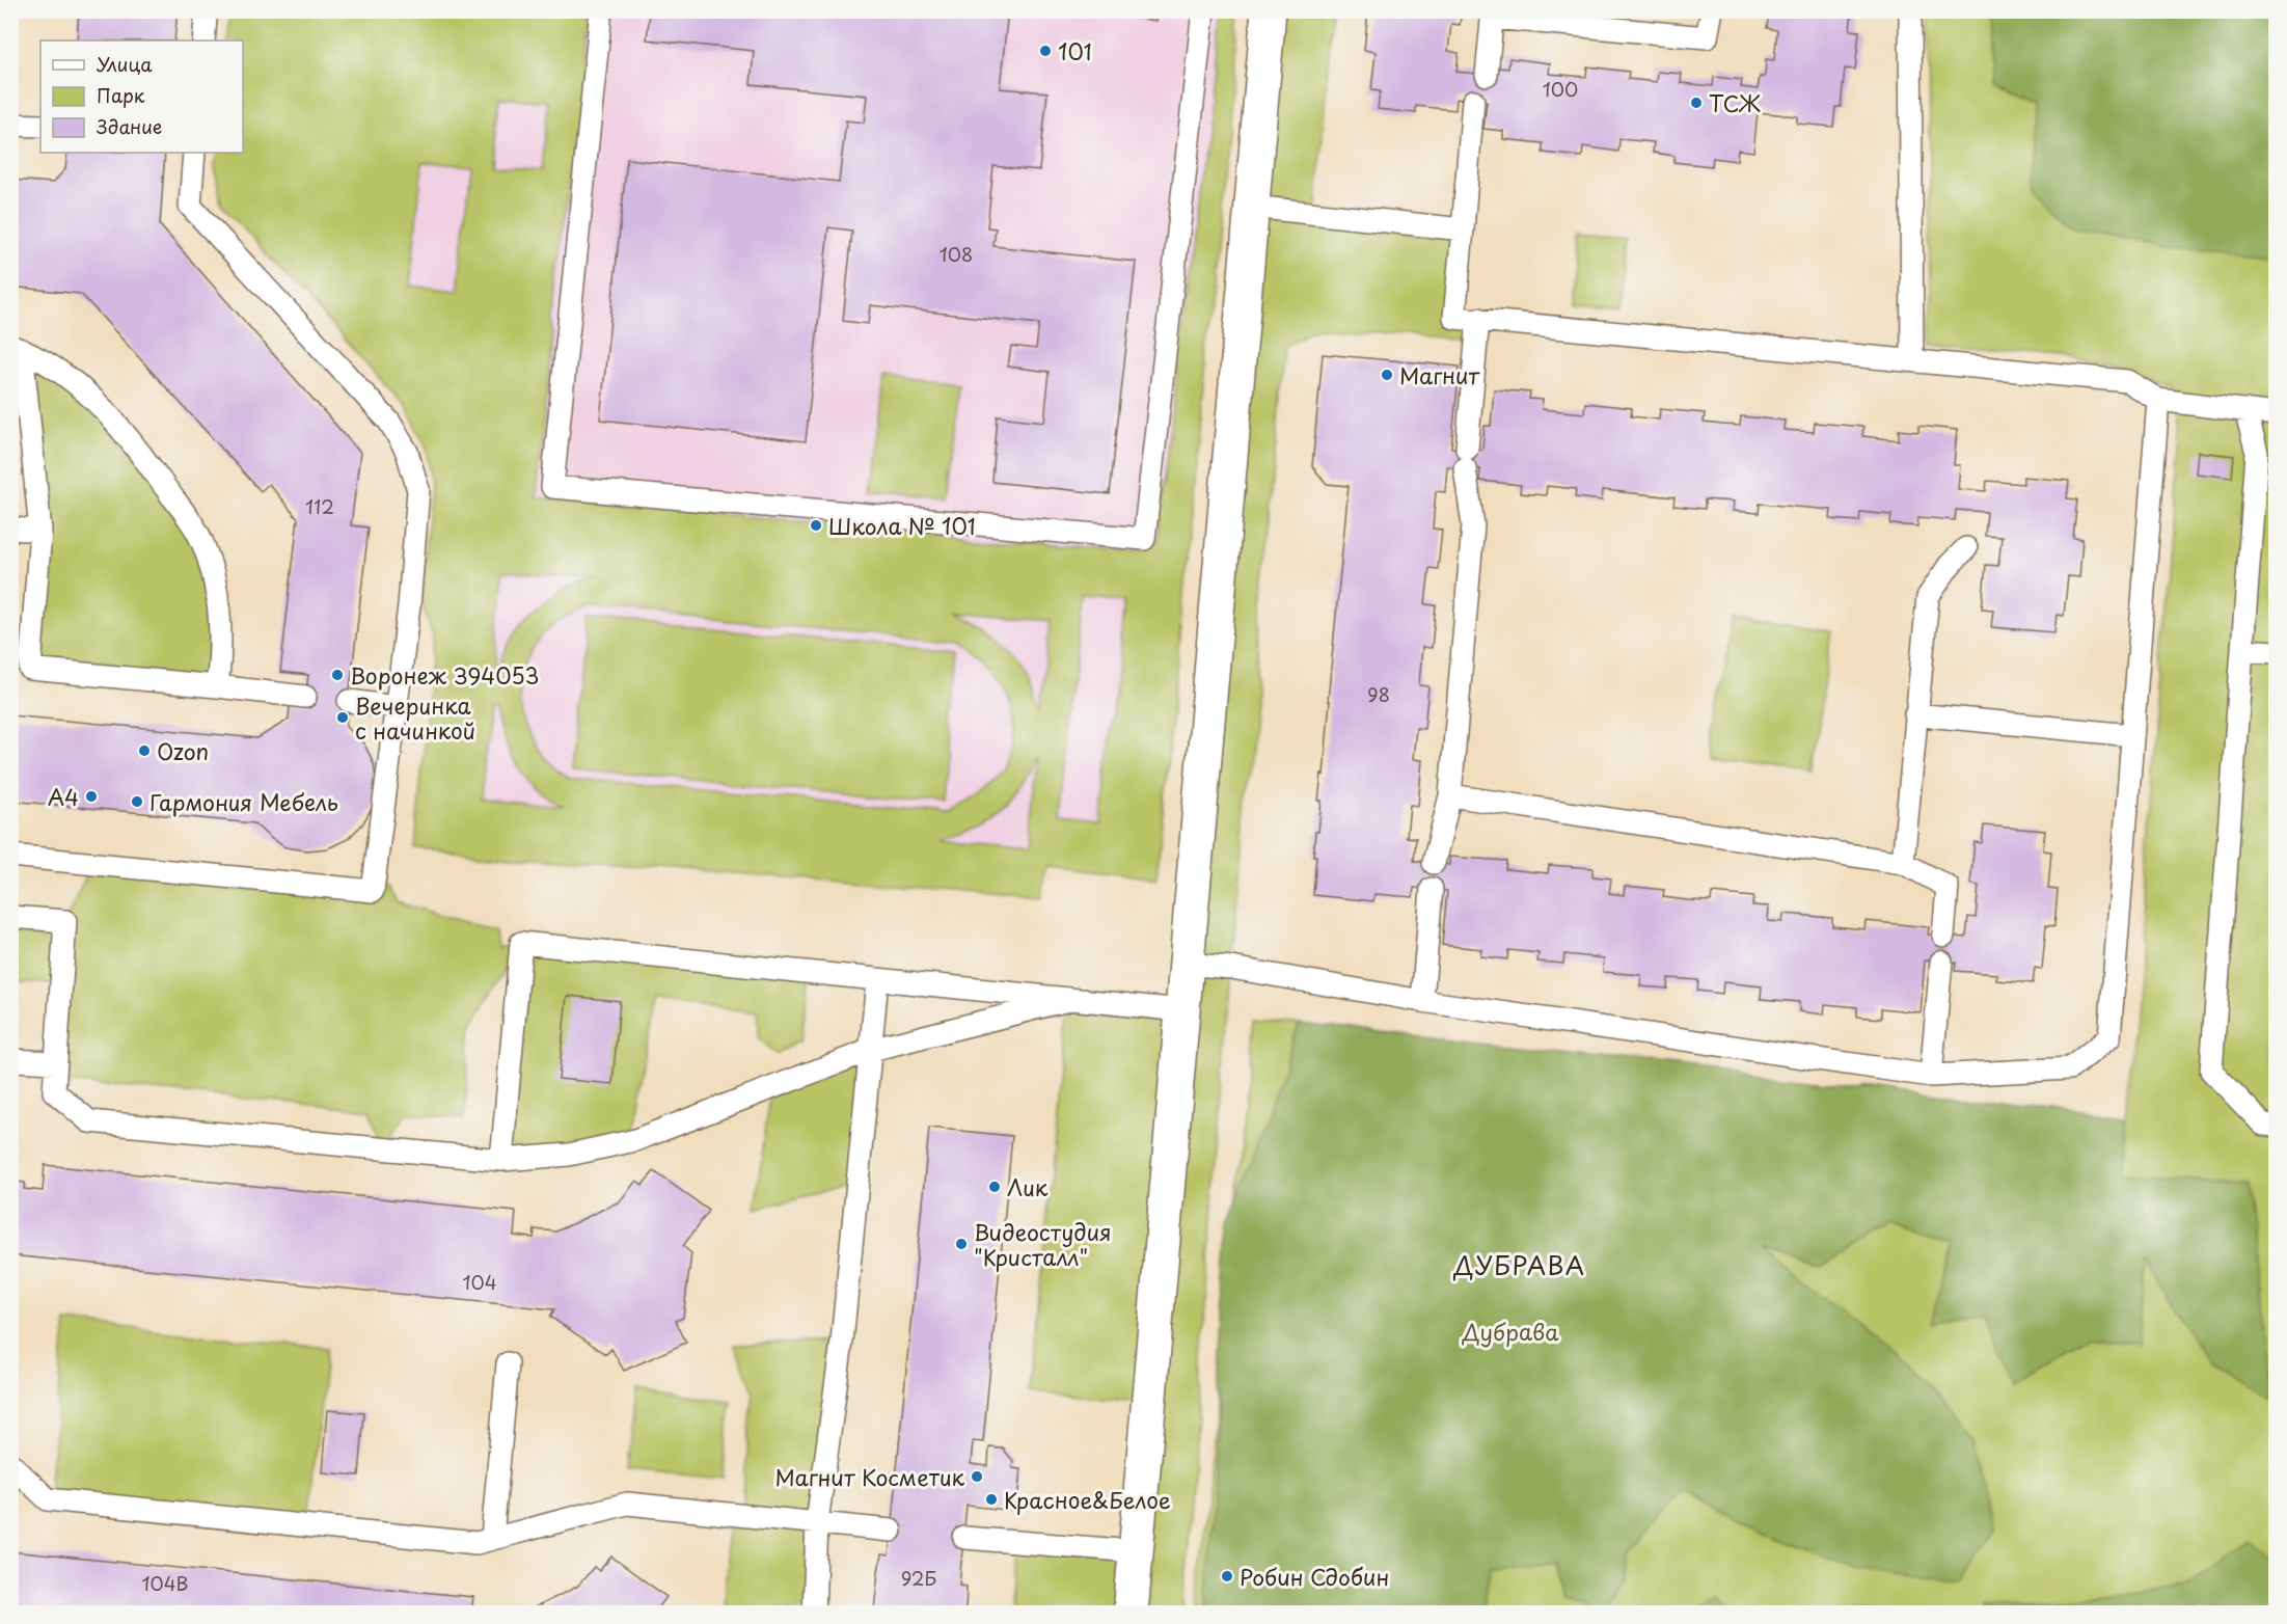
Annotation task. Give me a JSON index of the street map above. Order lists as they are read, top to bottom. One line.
{"districts":["ДУБРАВА"],"parks":["Дубрава"],"places":["101","ТСЖ","Магнит","Школа № 101","Воронеж 394053","Вечеринка с начинкой","Ozon","A4","Гармония Мебель","Лик","Видеостудия \"Кристалл\"","Магнит Косметик","Красное&Белое","Робин Сдобин"],"house_numbers":["100","108","112","98","104","92Б","104В"],"legend":["Улица","Парк","Здание"]}
